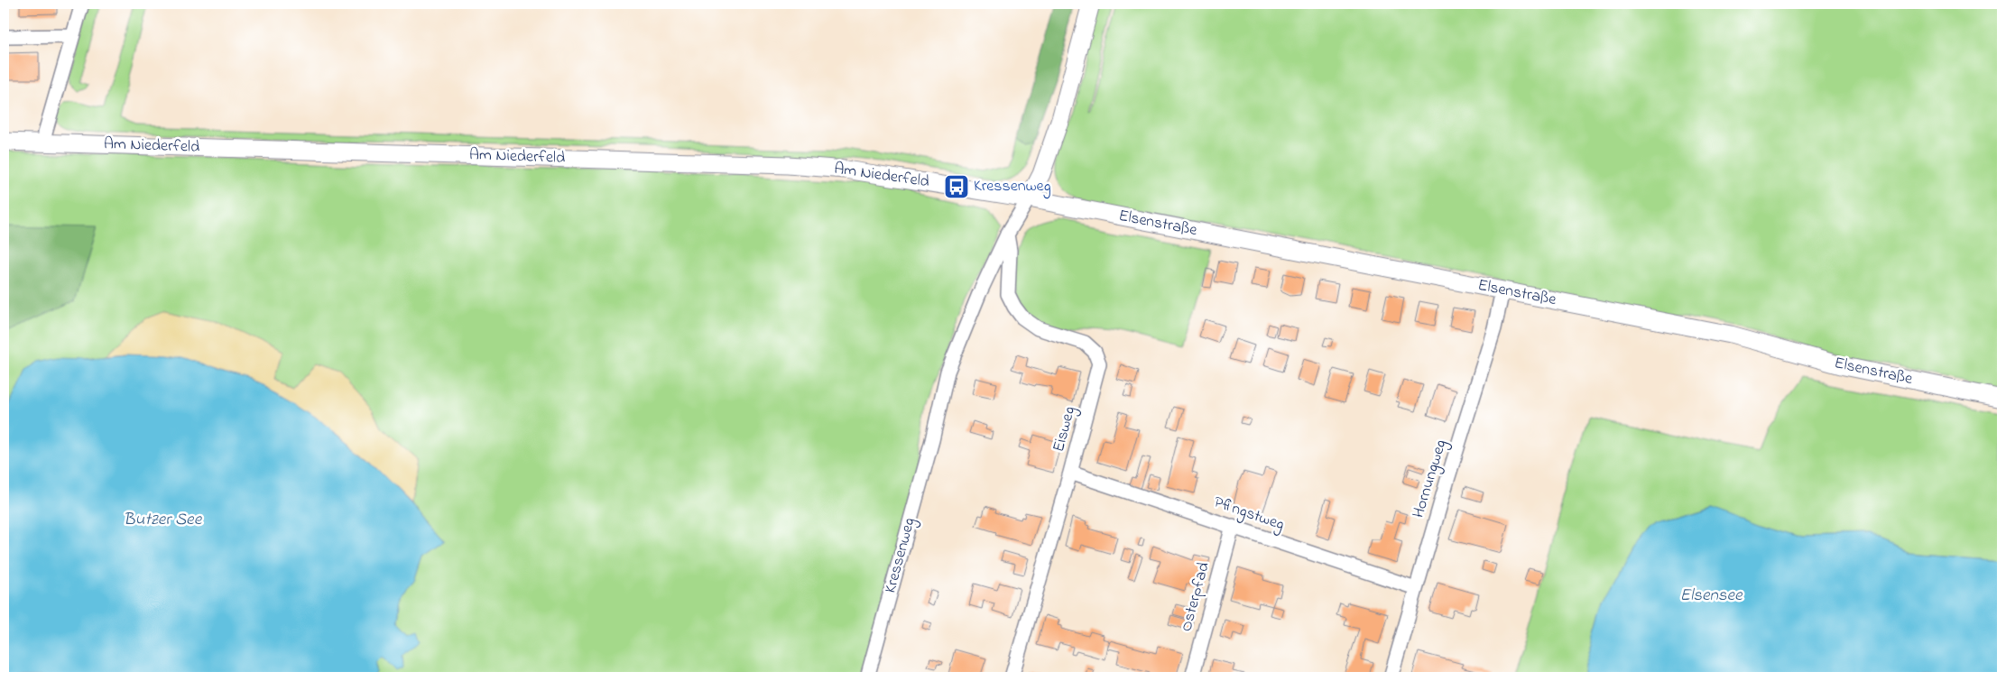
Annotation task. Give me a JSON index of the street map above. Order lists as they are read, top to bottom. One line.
{"streets":{"street":["Am Niederfeld","Elsenstraße","Eisweg","Hornungweg","Pfingstweg","Kressenweg","Osterpfad"]},"crossings":[["Am Niederfeld","Elsenstraße"],["Am Niederfeld","Kressenweg"],["Elsenstraße","Hornungweg"],["Elsenstraße","Kressenweg"],["Eisweg","Pfingstweg"],["Eisweg","Kressenweg"],["Hornungweg","Pfingstweg"],["Pfingstweg","Osterpfad"]],"water":["Butzer See","Elsensee"],"places":{"bus stop":["Kressenweg"]}}
